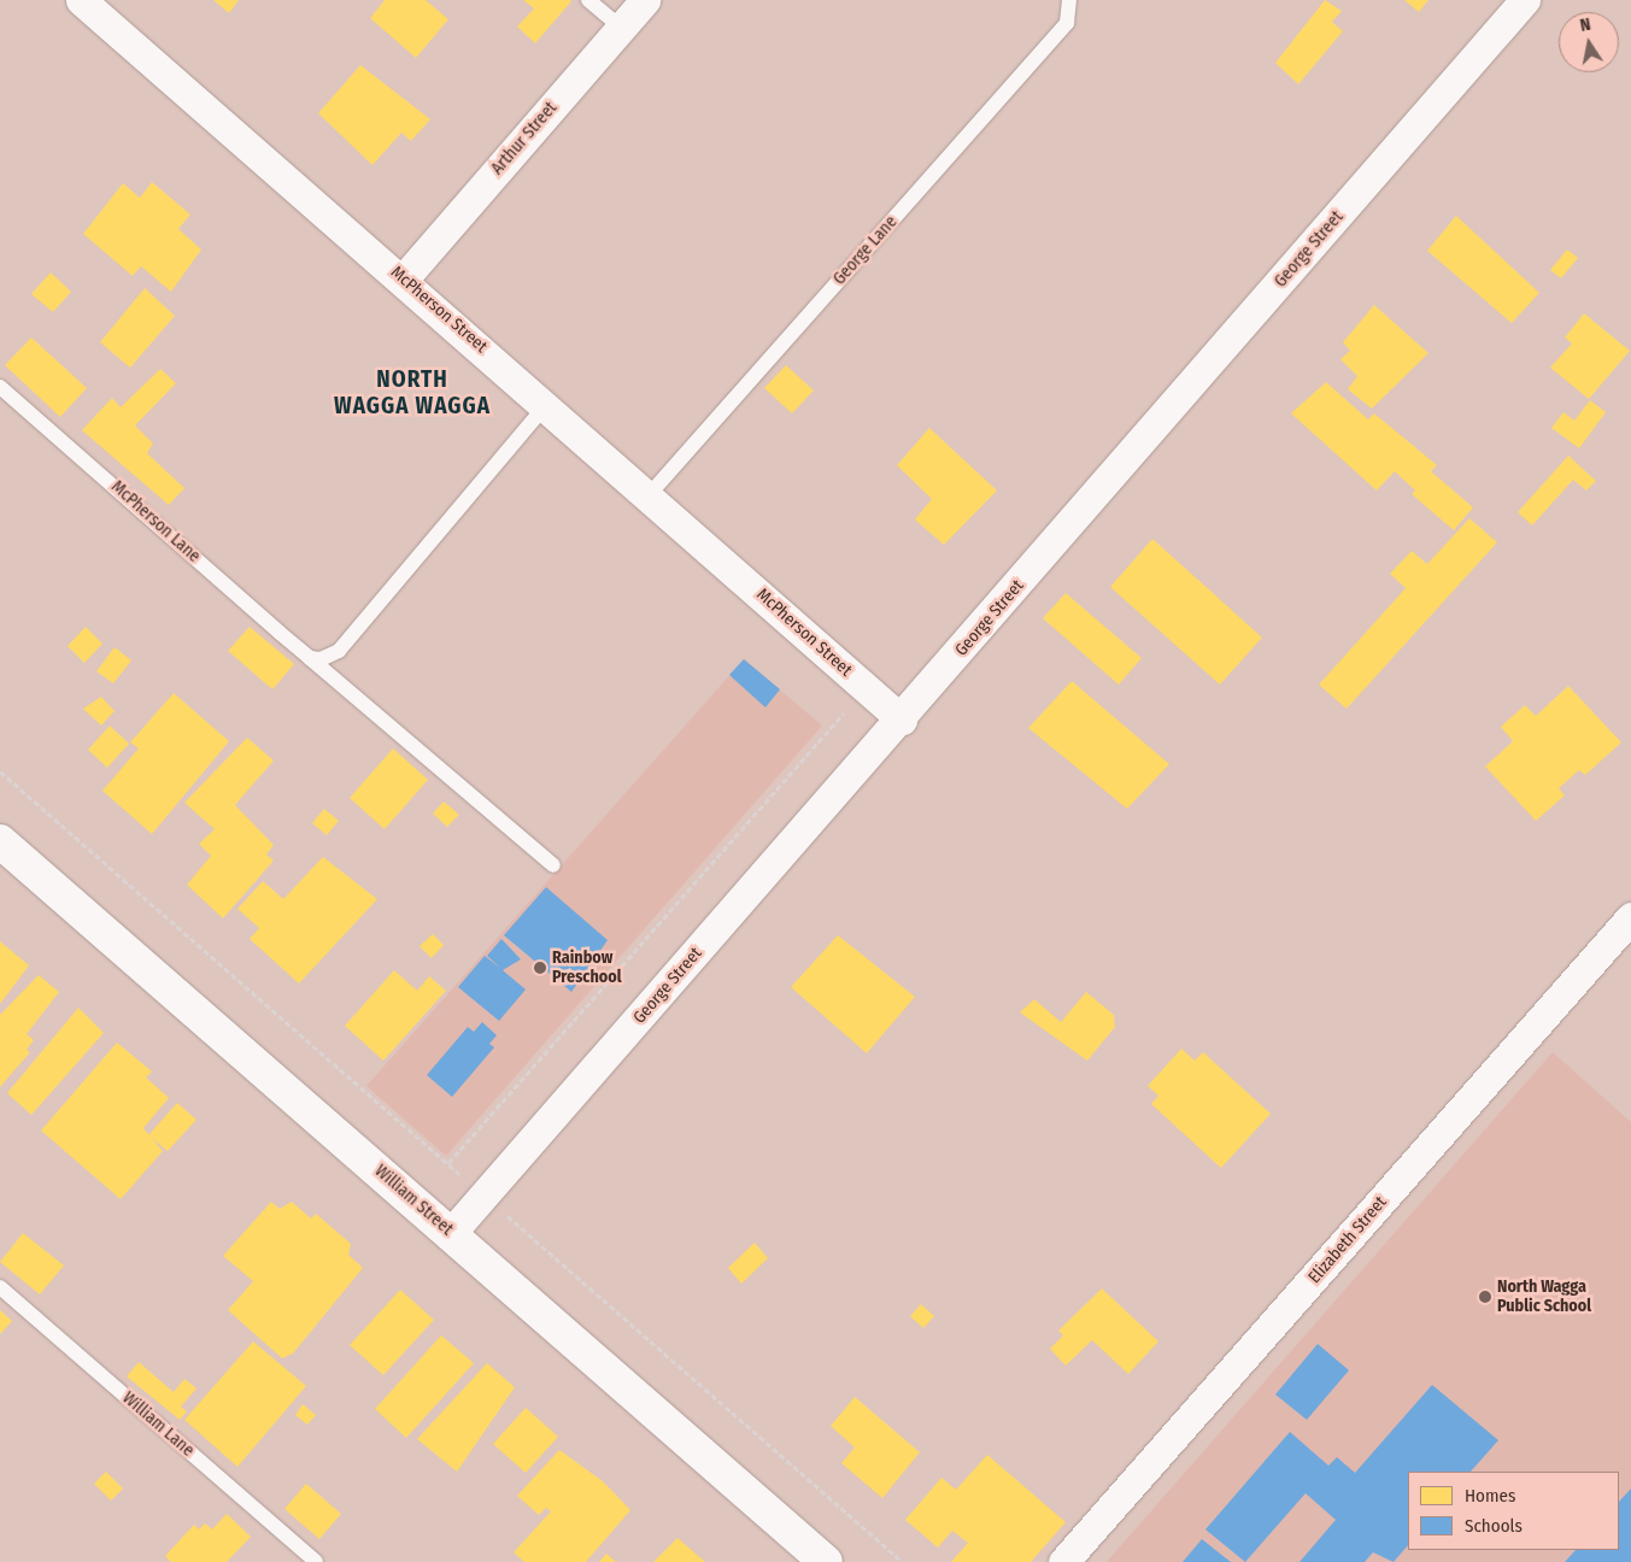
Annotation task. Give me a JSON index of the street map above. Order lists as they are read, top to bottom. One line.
{"streets":{"street":["Arthur Street","George Street","McPherson Street","William Street","Elizabeth Street"],"lane":["George Lane","McPherson Lane","William Lane"]},"crossings":[["Arthur Street","McPherson Street"],["George Street","McPherson Street"],["George Street","William Street"],["George Lane","McPherson Street"]],"districts":["NORTH WAGGA WAGGA"],"places":["Rainbow Preschool","North Wagga Public School"],"legend":["Homes","Schools"],"north":"top"}
